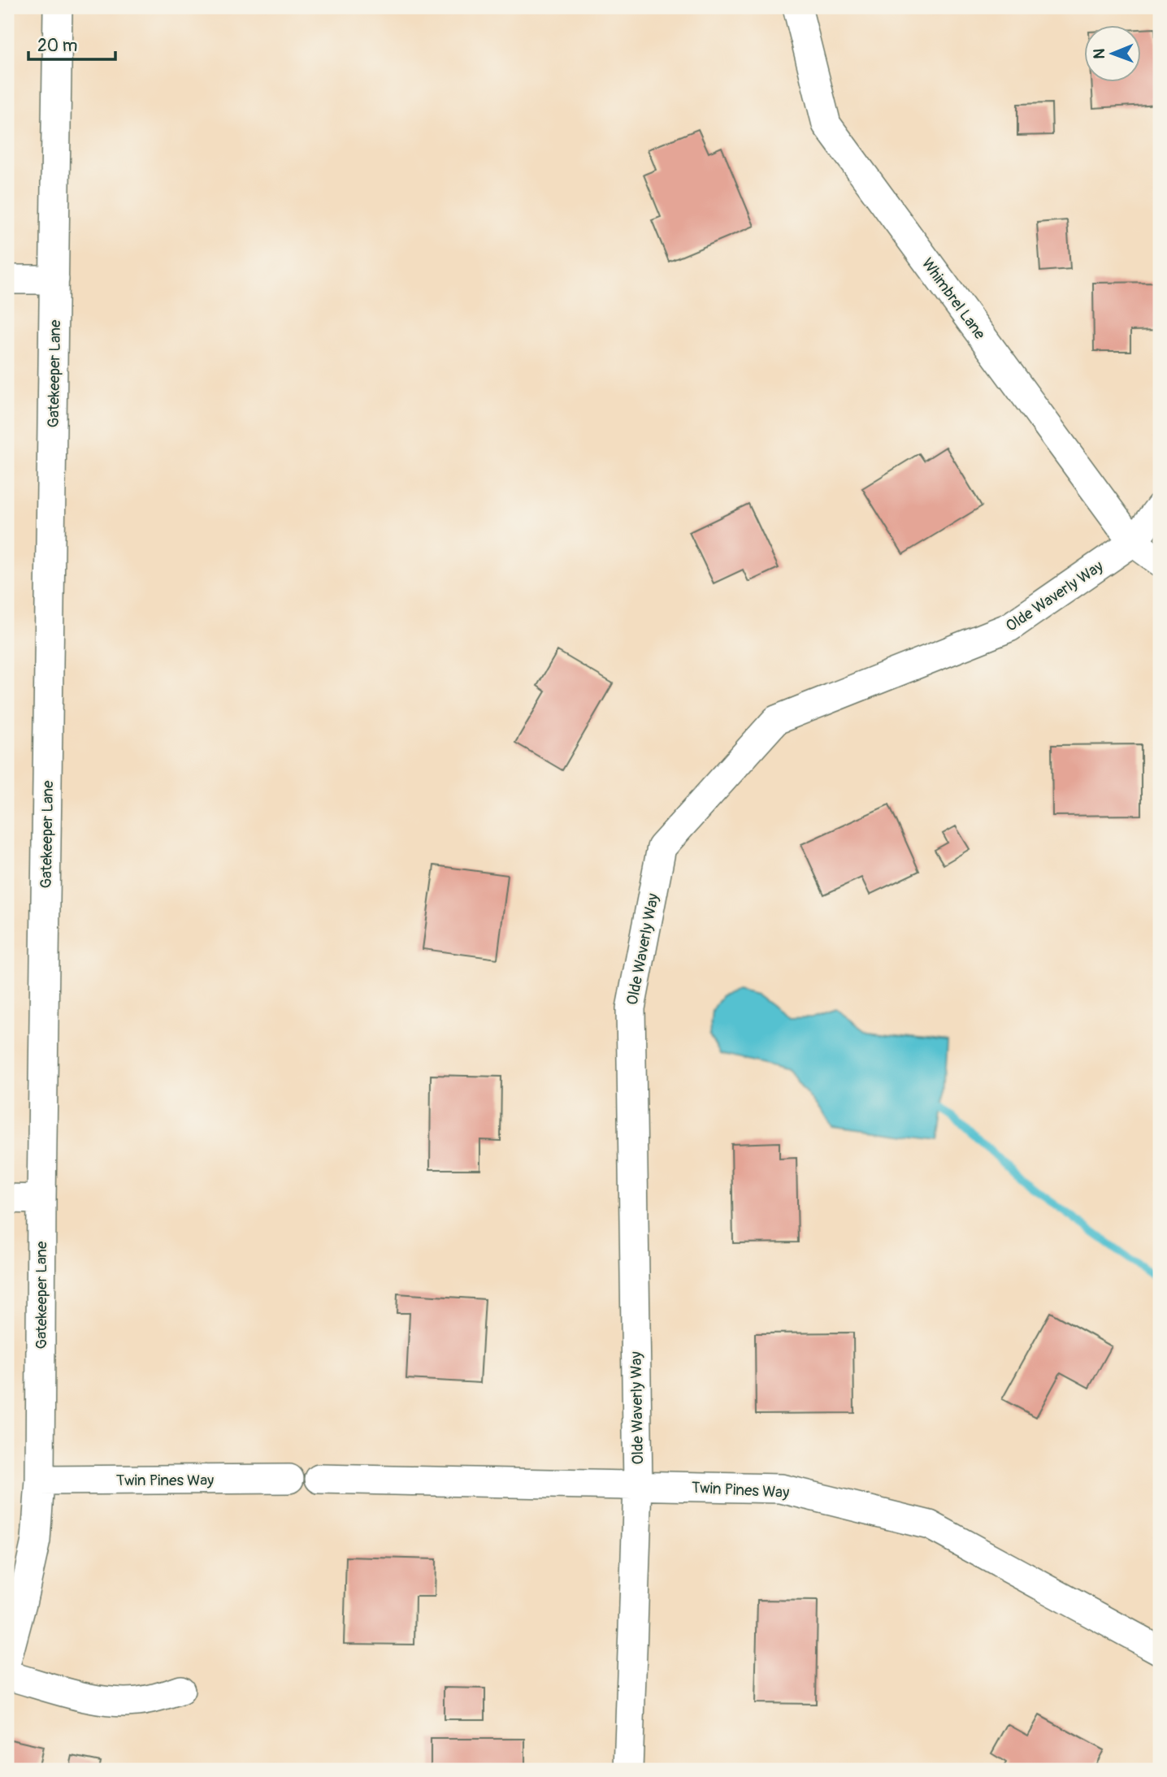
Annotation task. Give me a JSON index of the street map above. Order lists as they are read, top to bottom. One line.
{"streets":{"street":["Whimbrel Lane","Gatekeeper Lane","Olde Waverly Way","Twin Pines Way"]},"crossings":[["Whimbrel Lane","Olde Waverly Way"],["Gatekeeper Lane","Twin Pines Way"],["Olde Waverly Way","Twin Pines Way"]],"scale_bar":"20 m","north":"left"}
